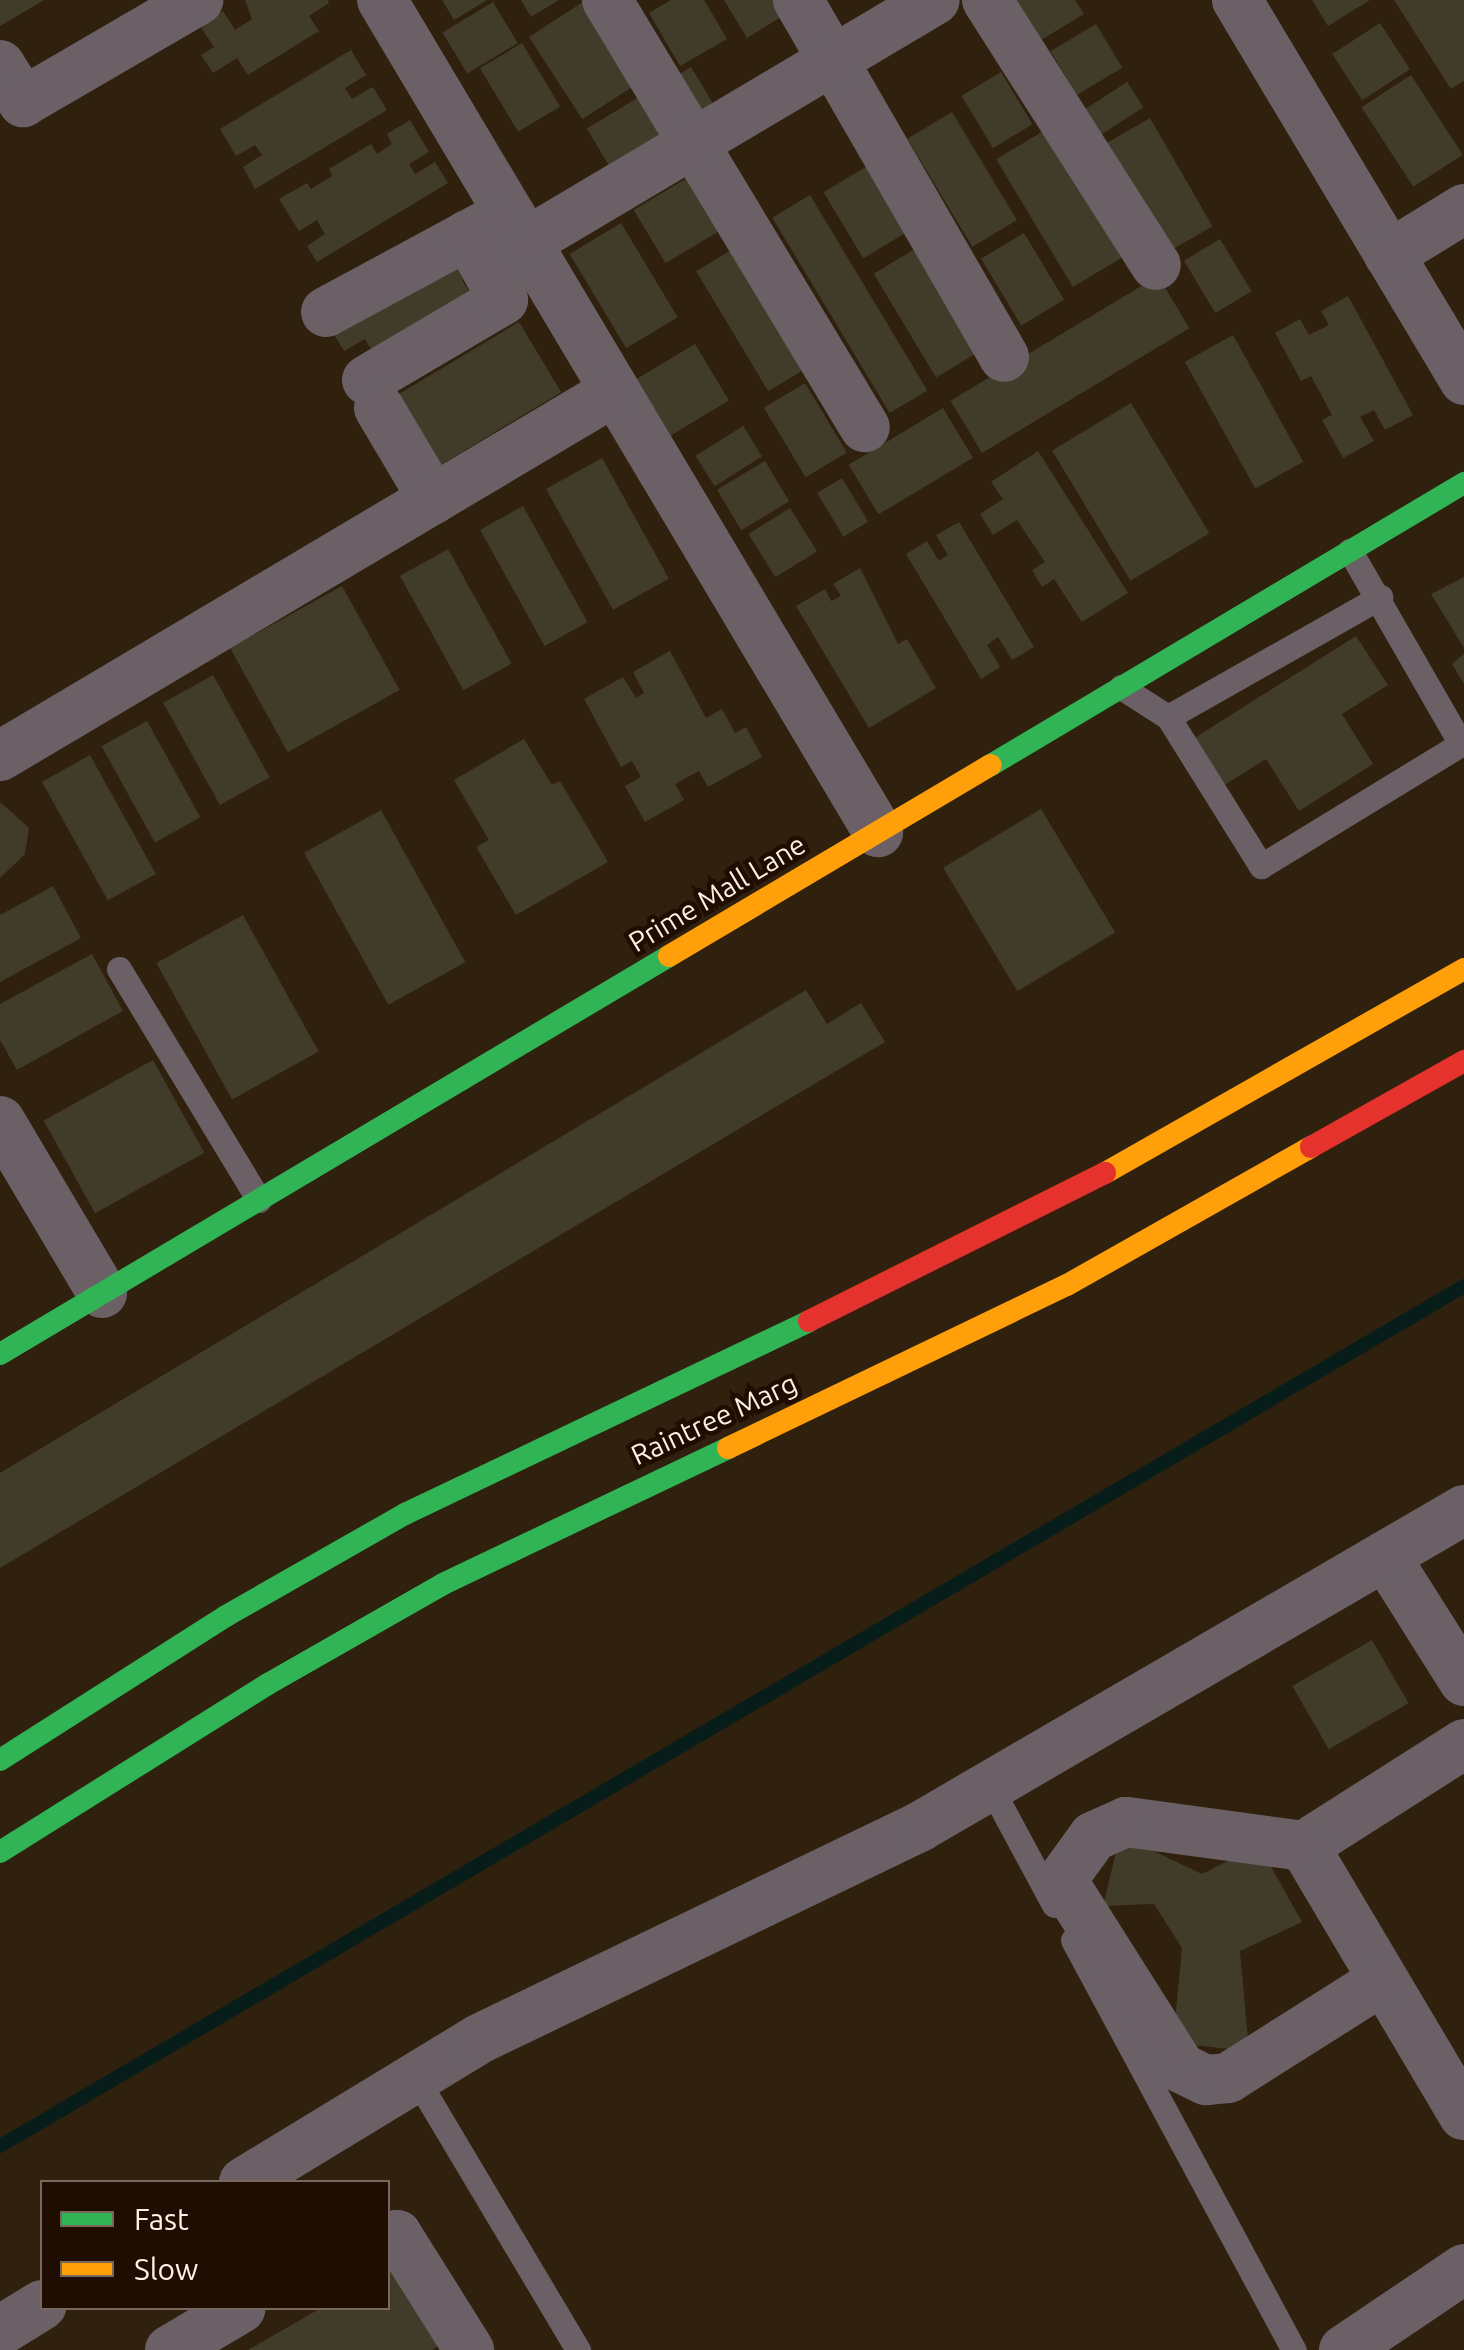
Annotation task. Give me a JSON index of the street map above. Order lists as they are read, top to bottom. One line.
{"streets":{"main road":["Prime Mall Lane","Raintree Marg"]},"legend":["Fast","Slow"]}
